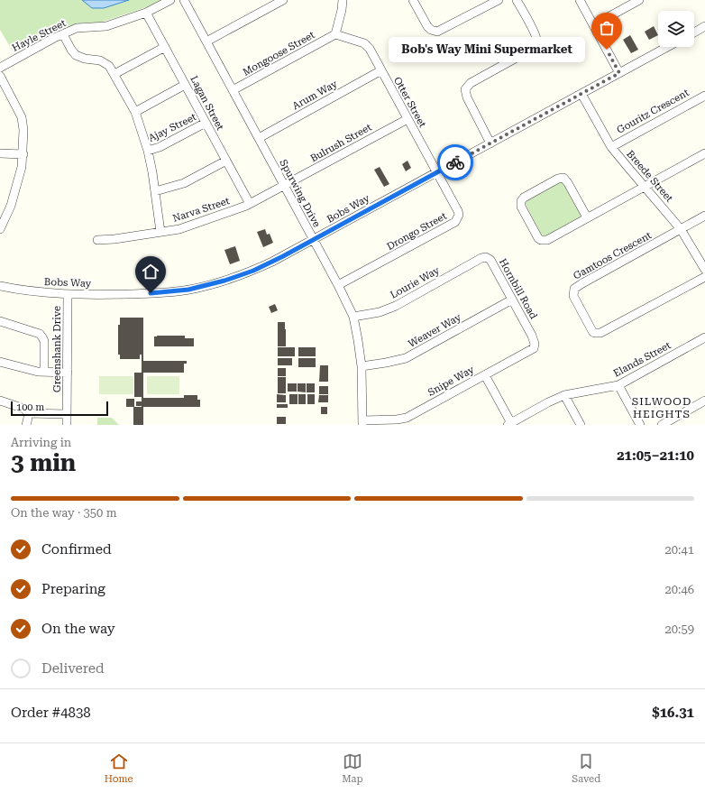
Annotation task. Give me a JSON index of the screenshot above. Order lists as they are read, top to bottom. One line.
{"streets":{"street":["Hayle Street","Mongoose Street","Arum Way","Otter Street","Lagan Street","Gouritz Crescent","Ajay Street","Bulrush Street","Breede Street","Spurwing Drive","Bobs Way","Narva Street","Drongo Street","Gamtoos Crescent","Lourie Way","Hornbill Road","Weaver Way","Greenshank Drive","Elands Street","Snipe Way"]},"crossings":[["Hayle Street","Lagan Street"],["Mongoose Street","Otter Street"],["Mongoose Street","Spurwing Drive"],["Arum Way","Otter Street"],["Arum Way","Spurwing Drive"],["Otter Street","Bulrush Street"],["Otter Street","Bobs Way"],["Otter Street","Drongo Street"],["Lagan Street","Ajay Street"],["Lagan Street","Narva Street"],["Gouritz Crescent","Breede Street"],["Bulrush Street","Spurwing Drive"],["Bulrush Street","Narva Street"],["Breede Street","Bobs Way"],["Breede Street","Gamtoos Crescent"],["Spurwing Drive","Bobs Way"],["Spurwing Drive","Narva Street"],["Spurwing Drive","Drongo Street"],["Spurwing Drive","Lourie Way"],["Spurwing Drive","Weaver Way"],["Spurwing Drive","Snipe Way"],["Bobs Way","Drongo Street"],["Bobs Way","Greenshank Drive"],["Lourie Way","Hornbill Road"],["Hornbill Road","Weaver Way"],["Hornbill Road","Snipe Way"]],"districts":["SILWOOD HEIGHTS"],"places":["Bob's Way Mini Supermarket"],"scale_bar":"100 m","page":{"bubble":"Bob's Way Mini Supermarket","scale":"100 m","heading":["3 min","Arriving in","21:05–21:10"],"panel":["Order #4838","$16.31"],"bar":"On the way · 350 m","list":[["Confirmed","20:41"],["Preparing","20:46"],["On the way","20:59"],"Delivered"],"tabs":["Home","Map","Saved"]}}
